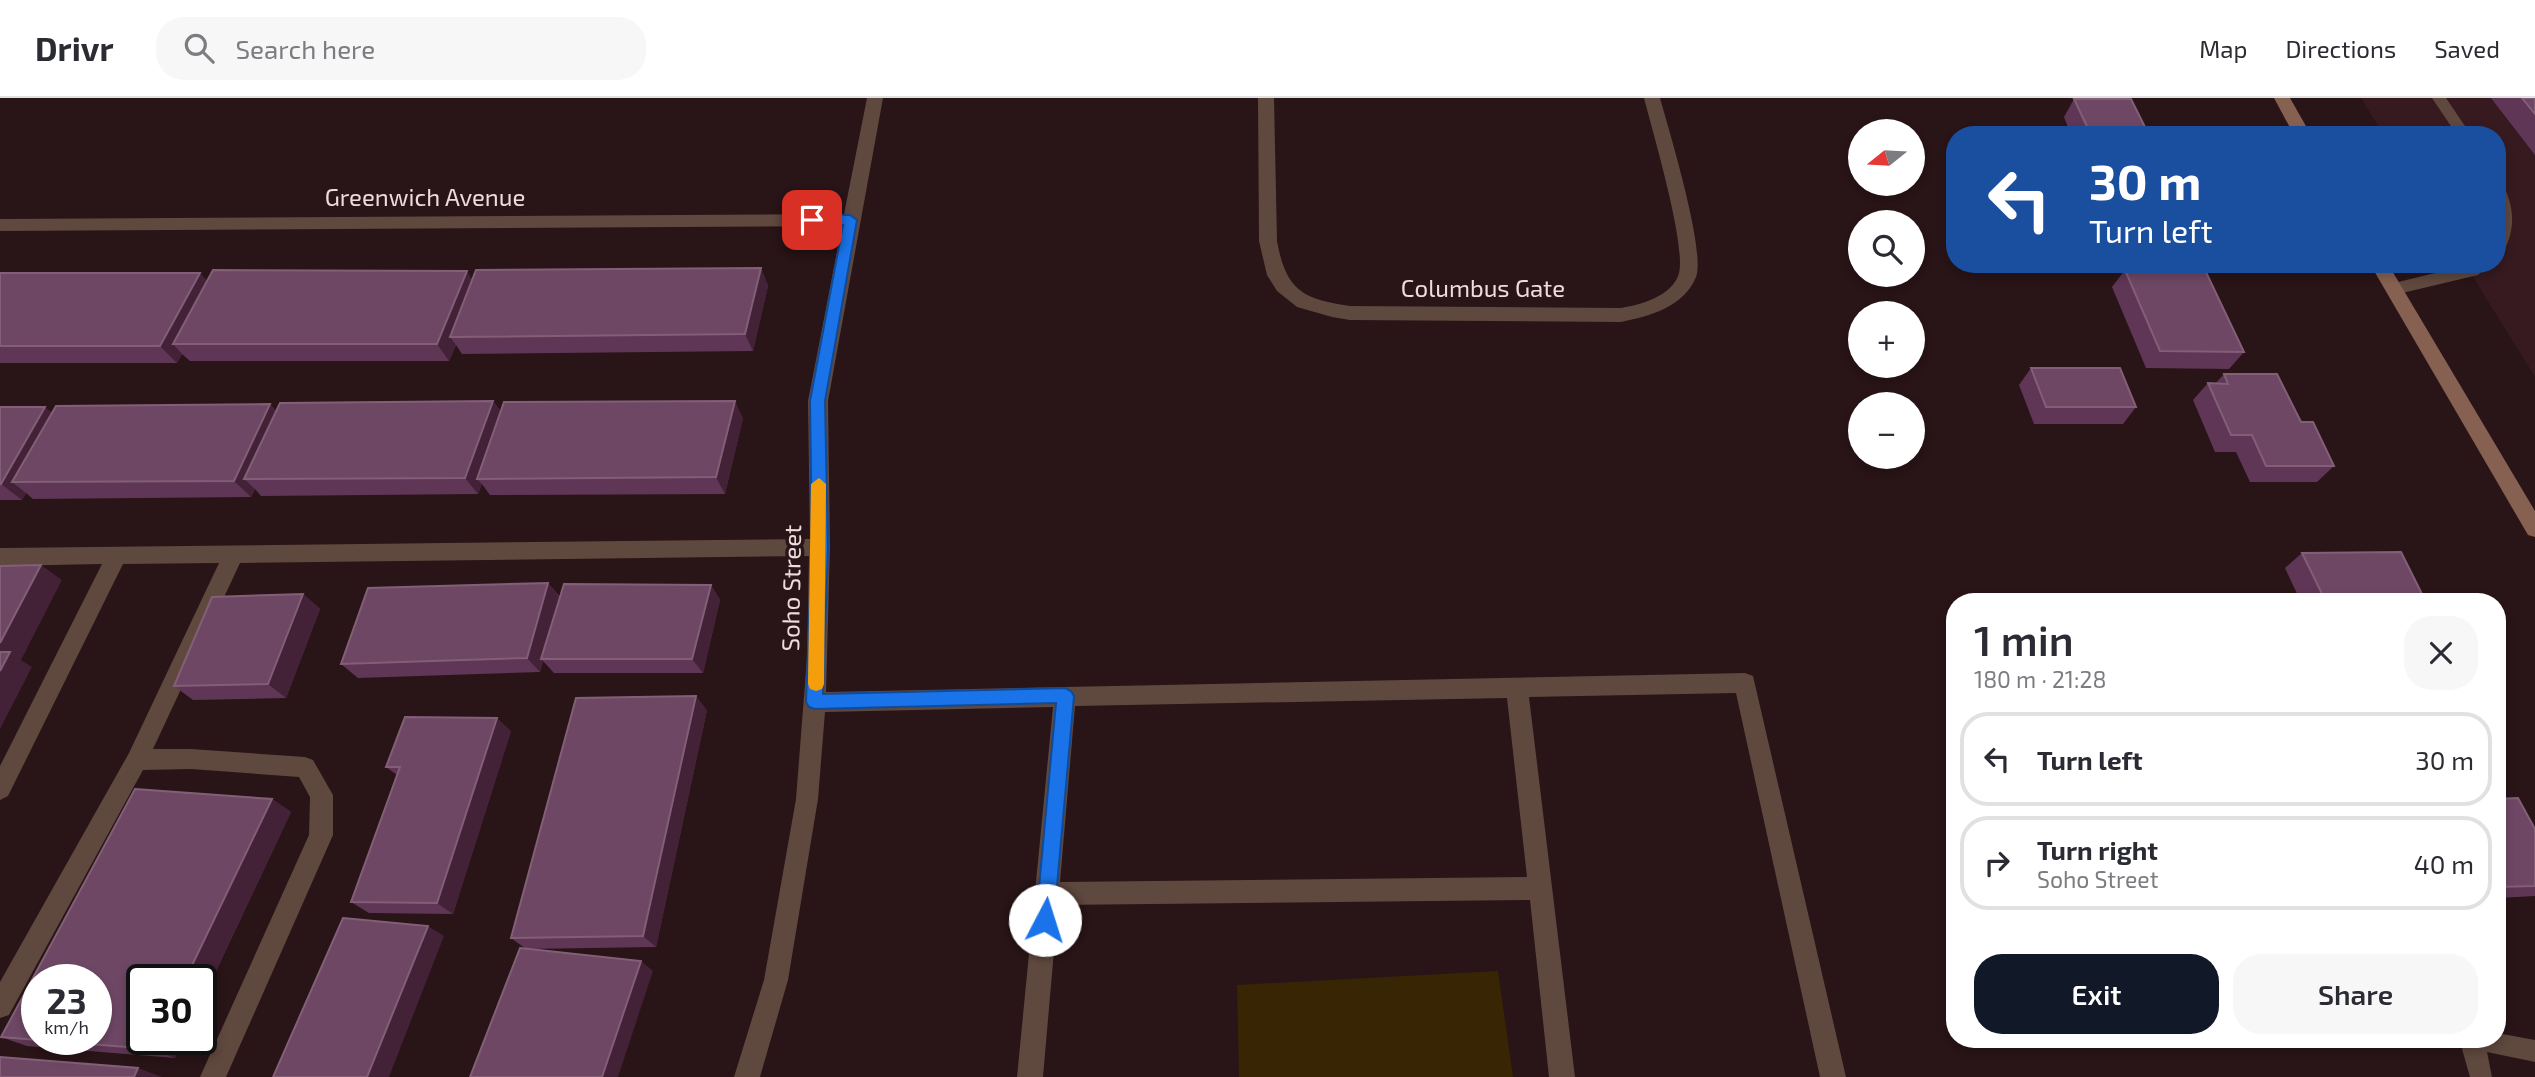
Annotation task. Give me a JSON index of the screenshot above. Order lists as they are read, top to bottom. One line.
{"streets":{"street":["Greenwich Avenue","Columbus Gate","Soho Street"]},"crossings":[["Greenwich Avenue","Soho Street"]],"north":"left","page":{"header":"Drivr","search":"Search here","nav":["Map","Directions","Saved"],"map_buttons":["+","−"],"turn":["30 m","Turn left"],"heading":["1 min","180 m · 21:28"],"list":[{"name":"Turn left","value":"30 m"},{"name":"Turn right","note":"Soho Street","value":"40 m"}],"buttons":["Exit","Share"],"speed":"23 km/h","limit":"30"}}
